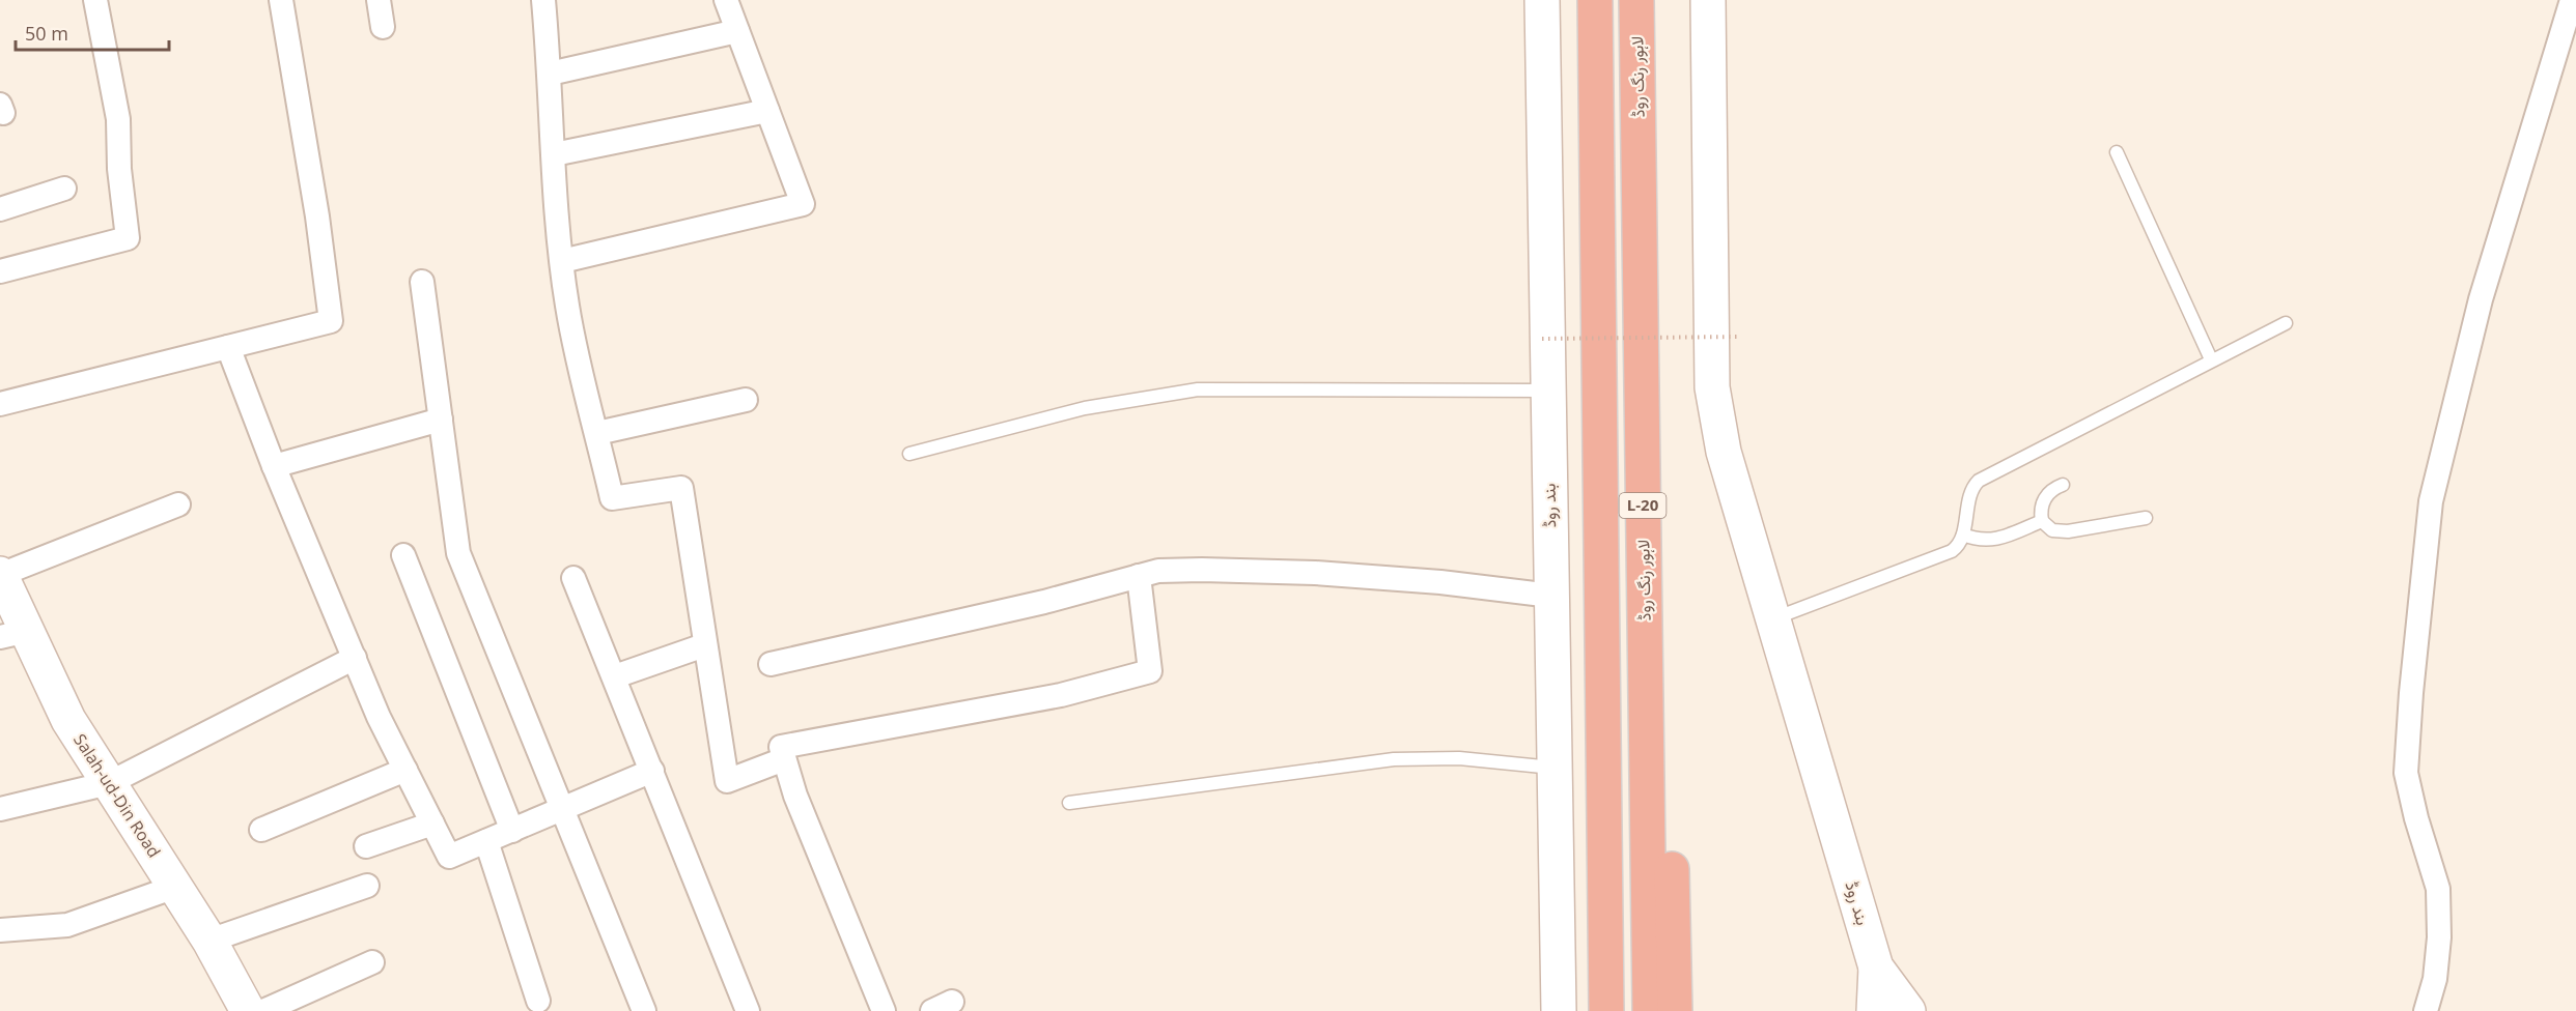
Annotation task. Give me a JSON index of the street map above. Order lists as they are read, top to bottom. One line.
{"streets":{"highway":["لاہور رنگ روڈ","L-20"],"main road":["بند روڈ","Salah-ud-Din Road"]},"scale_bar":"50 m"}
